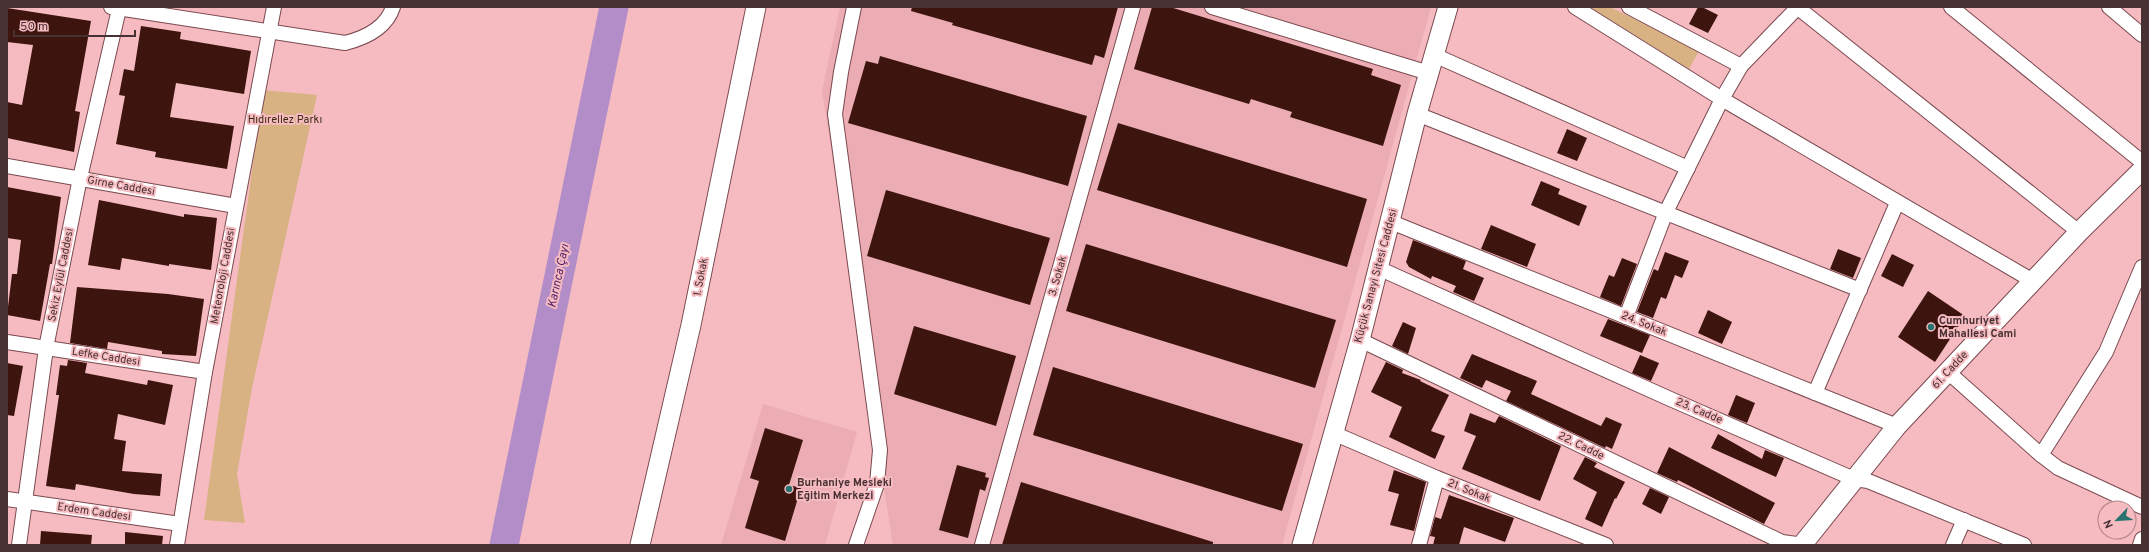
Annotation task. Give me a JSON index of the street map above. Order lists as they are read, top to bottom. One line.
{"streets":{"street":["Girne Caddesi","Sekiz Eylül Caddesi","Meteoroloji Caddesi","3. Sokak","Küçük Sanayi Sitesi Caddesi","1. Sokak","24. Sokak","Lefke Caddesi","61. Cadde","23. Cadde","22. Cadde","21. Sokak","Erdem Caddesi"]},"crossings":[["Girne Caddesi","Sekiz Eylül Caddesi"],["Girne Caddesi","Meteoroloji Caddesi"],["Sekiz Eylül Caddesi","Lefke Caddesi"],["Sekiz Eylül Caddesi","Erdem Caddesi"],["Meteoroloji Caddesi","Lefke Caddesi"],["Meteoroloji Caddesi","Erdem Caddesi"],["Küçük Sanayi Sitesi Caddesi","24. Sokak"],["Küçük Sanayi Sitesi Caddesi","23. Cadde"],["Küçük Sanayi Sitesi Caddesi","22. Cadde"],["Küçük Sanayi Sitesi Caddesi","21. Sokak"],["24. Sokak","61. Cadde"],["61. Cadde","23. Cadde"],["61. Cadde","22. Cadde"]],"water":["Karınca Çayı"],"parks":["Hıdırellez Parkı"],"places":["Cumhuriyet Mahallesi Cami","Burhaniye Mesleki Eğitim Merkezi"],"scale_bar":"50 m","north":"bottom left"}
